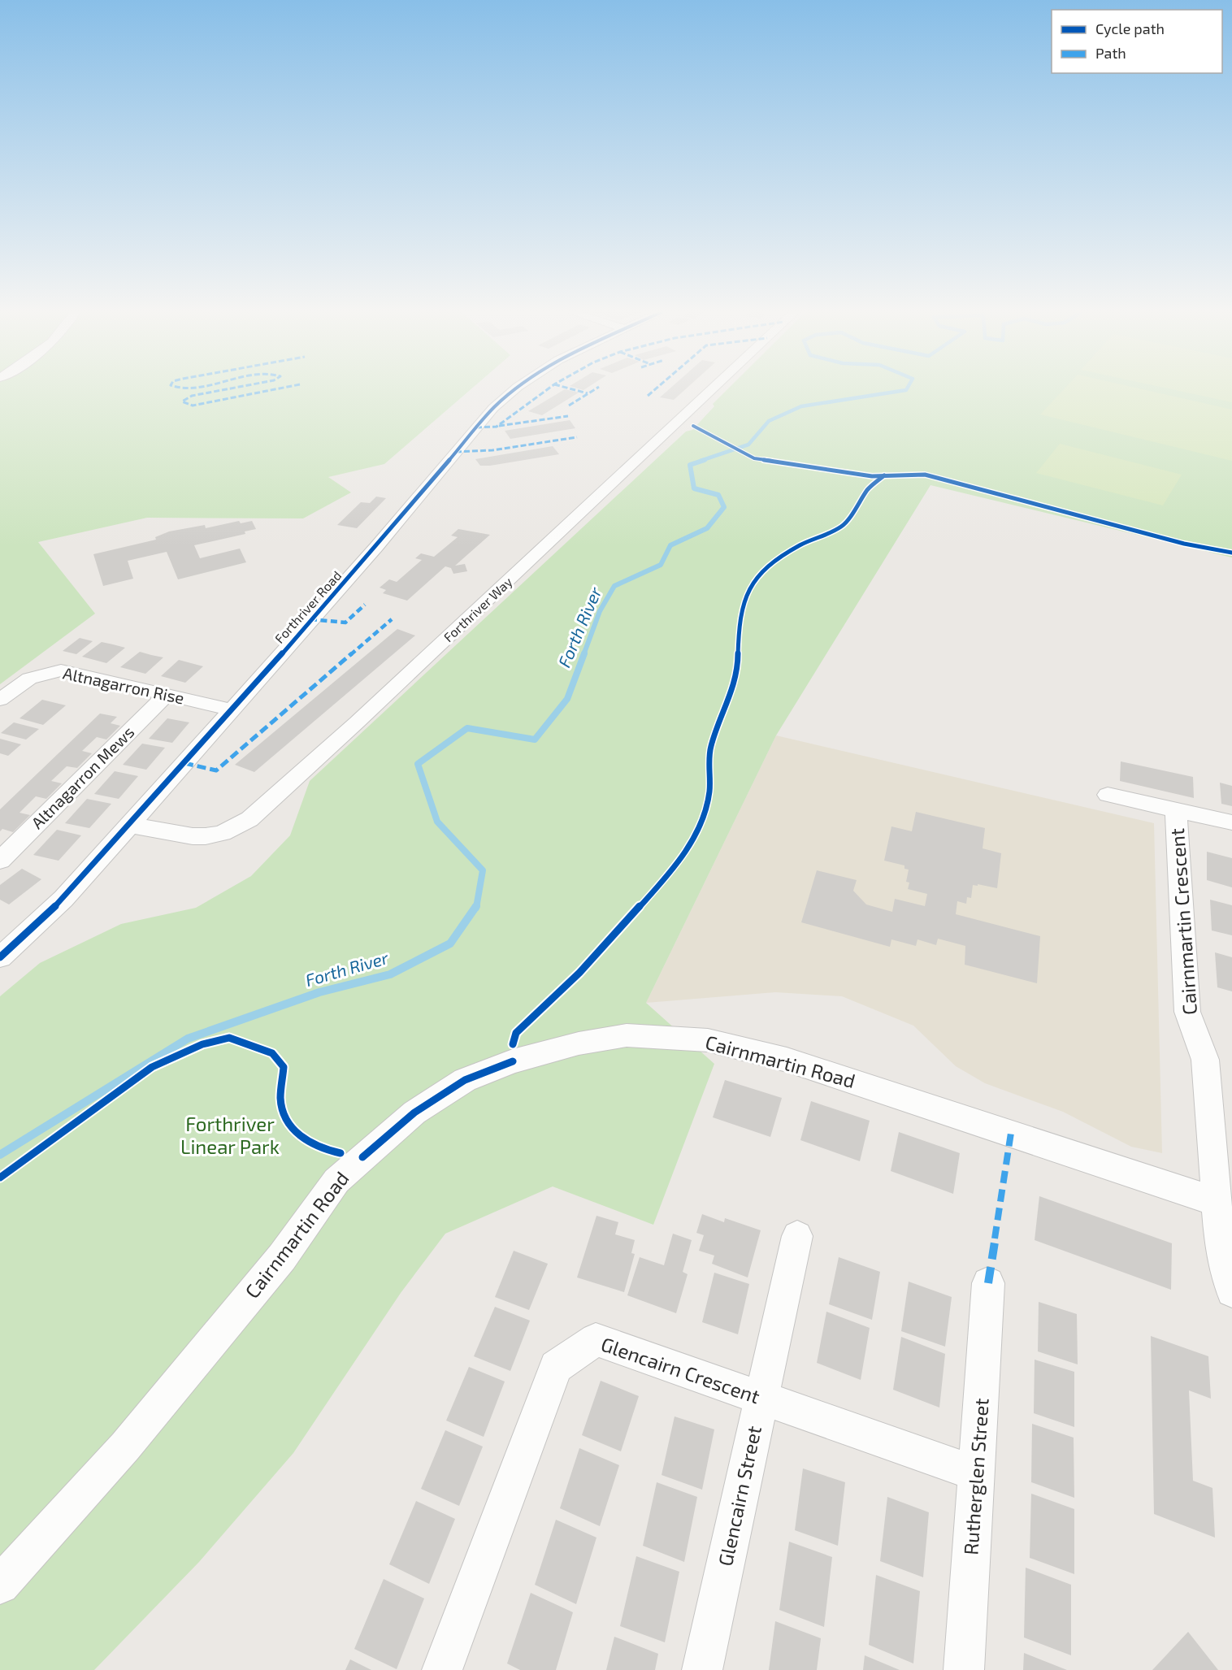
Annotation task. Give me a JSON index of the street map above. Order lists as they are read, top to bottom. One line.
{"streets":{"street":["Forthriver Road","Forthriver Way","Altnagarron Rise","Altnagarron Mews","Cairnmartin Crescent","Cairnmartin Road","Glencairn Crescent","Rutherglen Street","Glencairn Street"]},"crossings":[["Forthriver Road","Forthriver Way"],["Forthriver Road","Altnagarron Rise"],["Altnagarron Rise","Altnagarron Mews"],["Cairnmartin Crescent","Cairnmartin Road"],["Glencairn Crescent","Rutherglen Street"],["Glencairn Crescent","Glencairn Street"]],"water":["Forth River"],"parks":["Forthriver Linear Park"],"legend":["Cycle path","Path"]}
